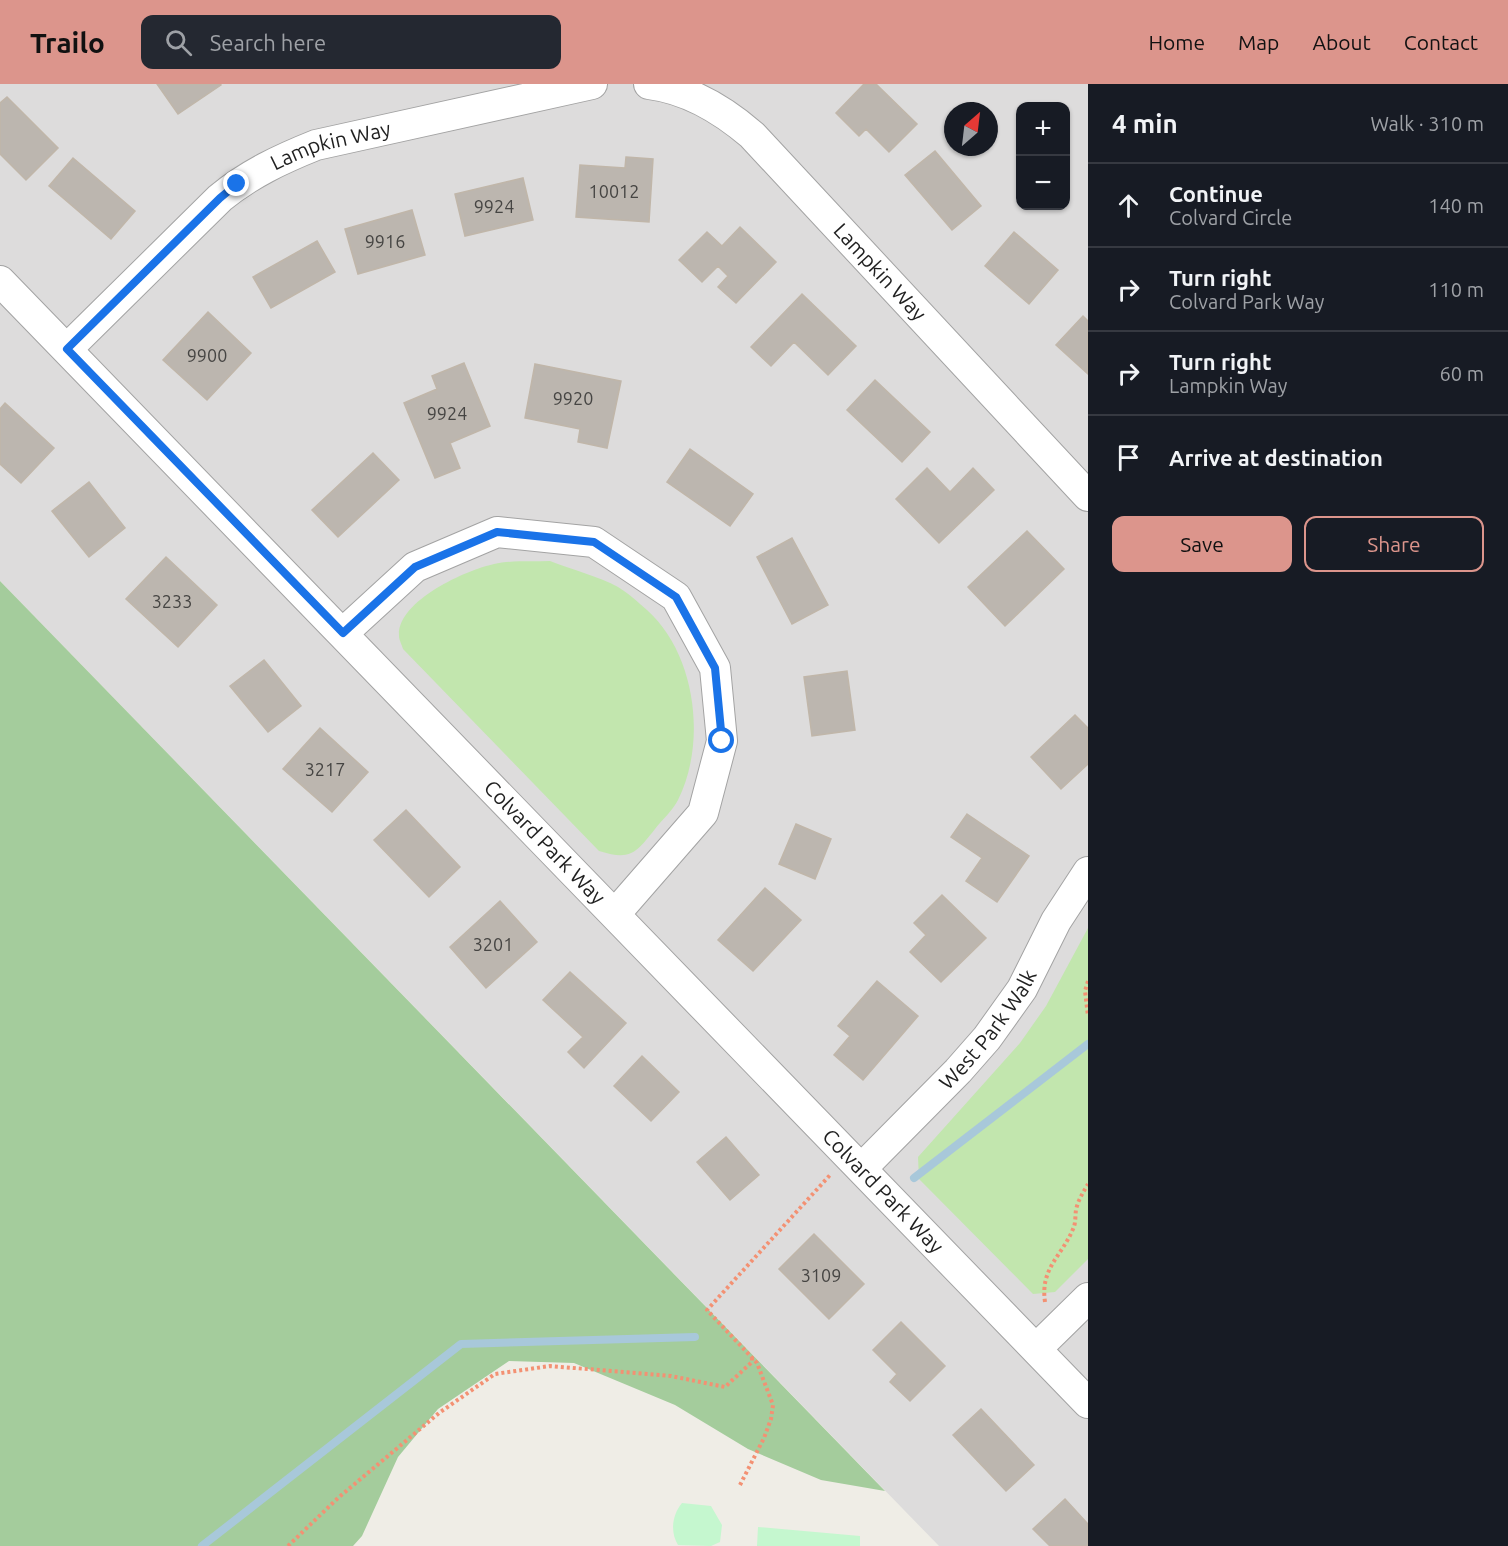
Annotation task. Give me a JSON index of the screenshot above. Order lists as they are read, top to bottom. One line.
{"streets":{"street":["Lampkin Way","Colvard Park Way","West Park Walk"]},"crossings":[["Lampkin Way","Colvard Park Way"],["Colvard Park Way","West Park Walk"]],"house_numbers":["10012","9924","9916","9900","9920","9924","3233","3217","3201","3109"],"north":"top right","page":{"header":"Trailo","search":"Search here","nav":["Home","Map","About","Contact"],"heading":["4 min","Walk · 310 m"],"map_buttons":["+","−"],"list":[["Continue","Colvard Circle","140 m"],["Turn right","Colvard Park Way","110 m"],["Turn right","Lampkin Way","60 m"],"Arrive at destination"],"buttons":["Save","Share"]}}
